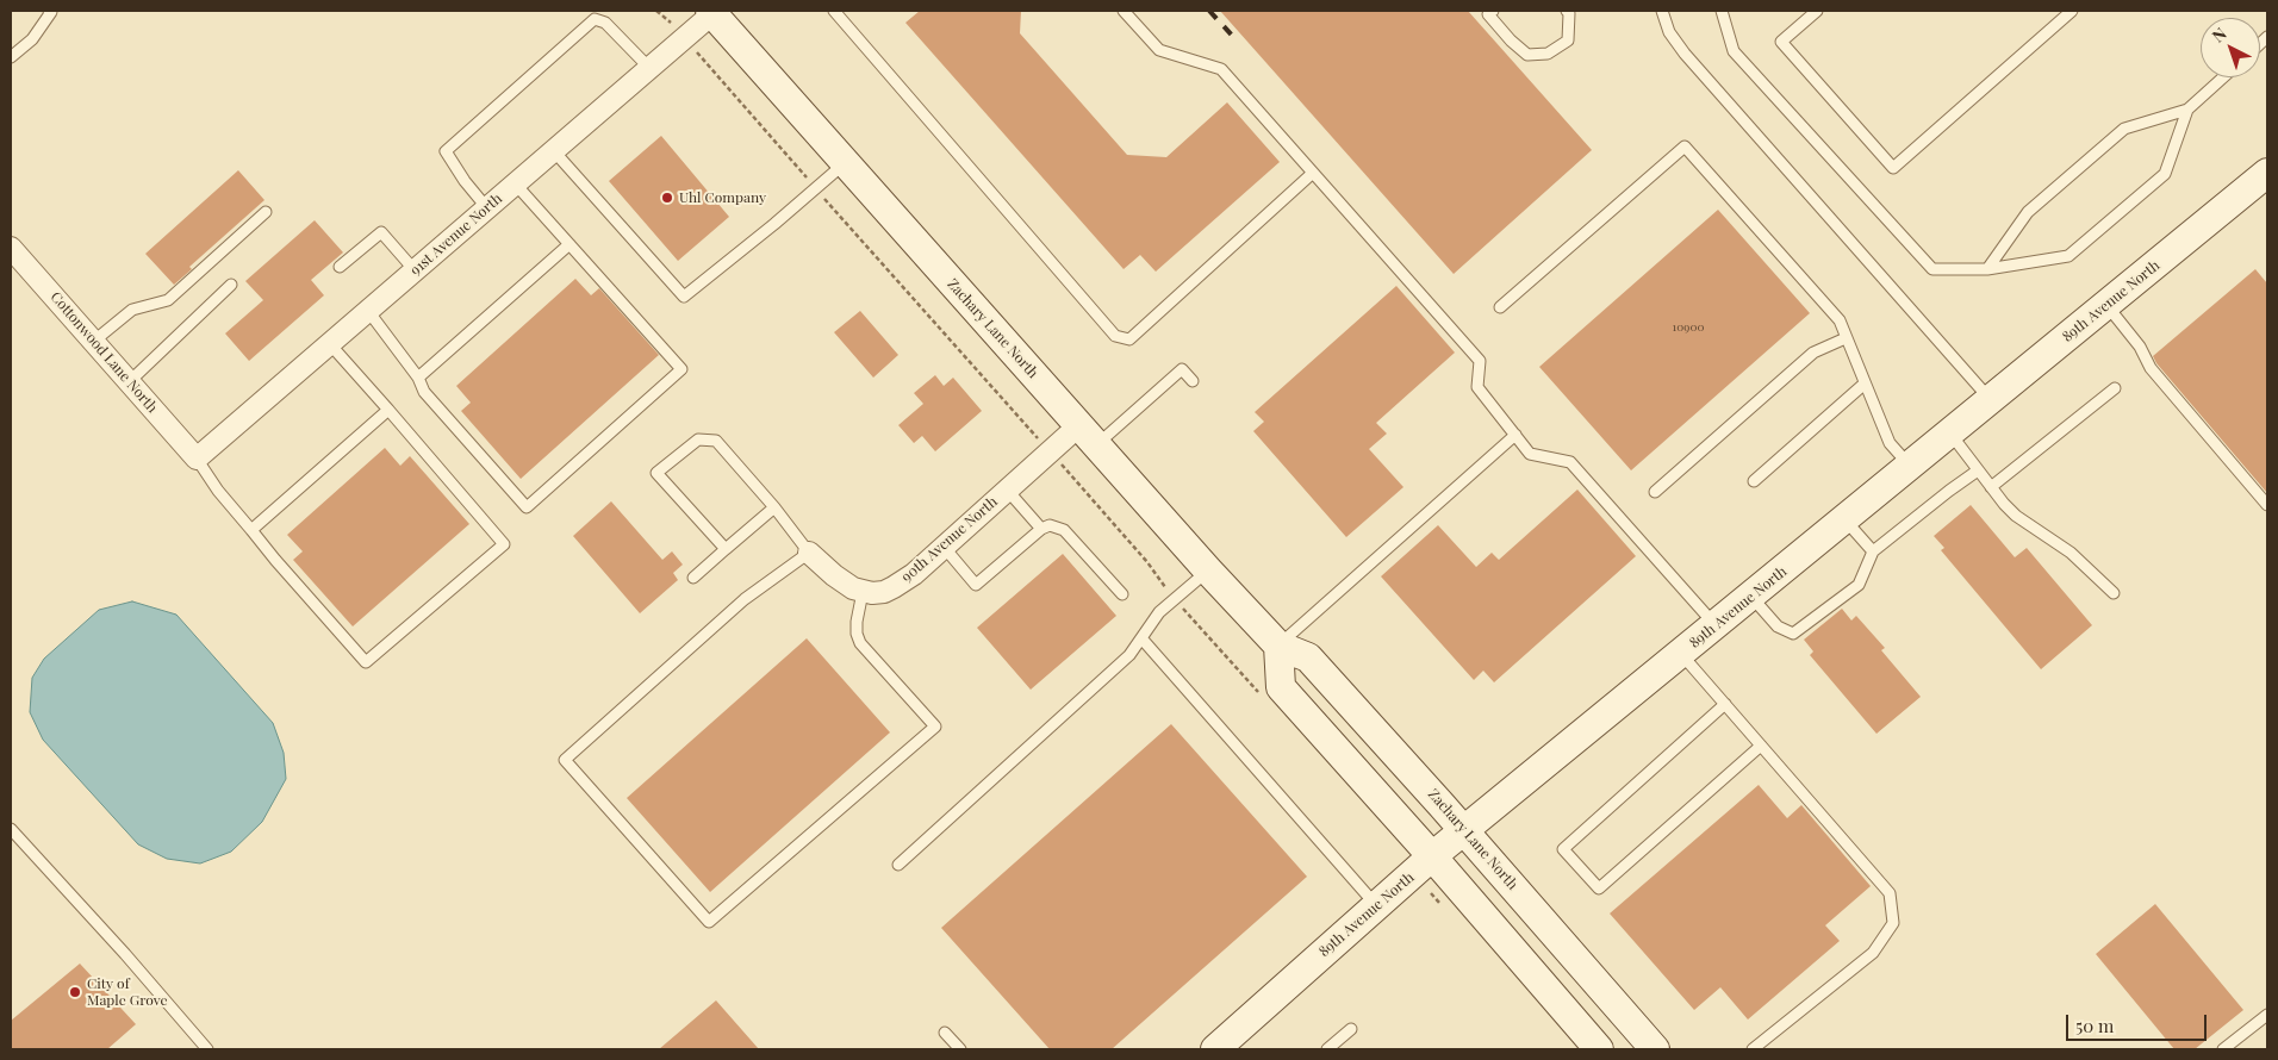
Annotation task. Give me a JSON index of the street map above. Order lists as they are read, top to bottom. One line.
{"streets":{"main road":["89th Avenue North","Zachary Lane North"],"street":["91st Avenue North","Cottonwood Lane North","90th Avenue North"]},"crossings":[["91st Avenue North","Zachary Lane North"],["91st Avenue North","Cottonwood Lane North"],["89th Avenue North","Zachary Lane North"],["Zachary Lane North","90th Avenue North"]],"places":["Uhl Company","City of Maple Grove"],"house_numbers":["10900"],"scale_bar":"50 m","north":"top left"}
